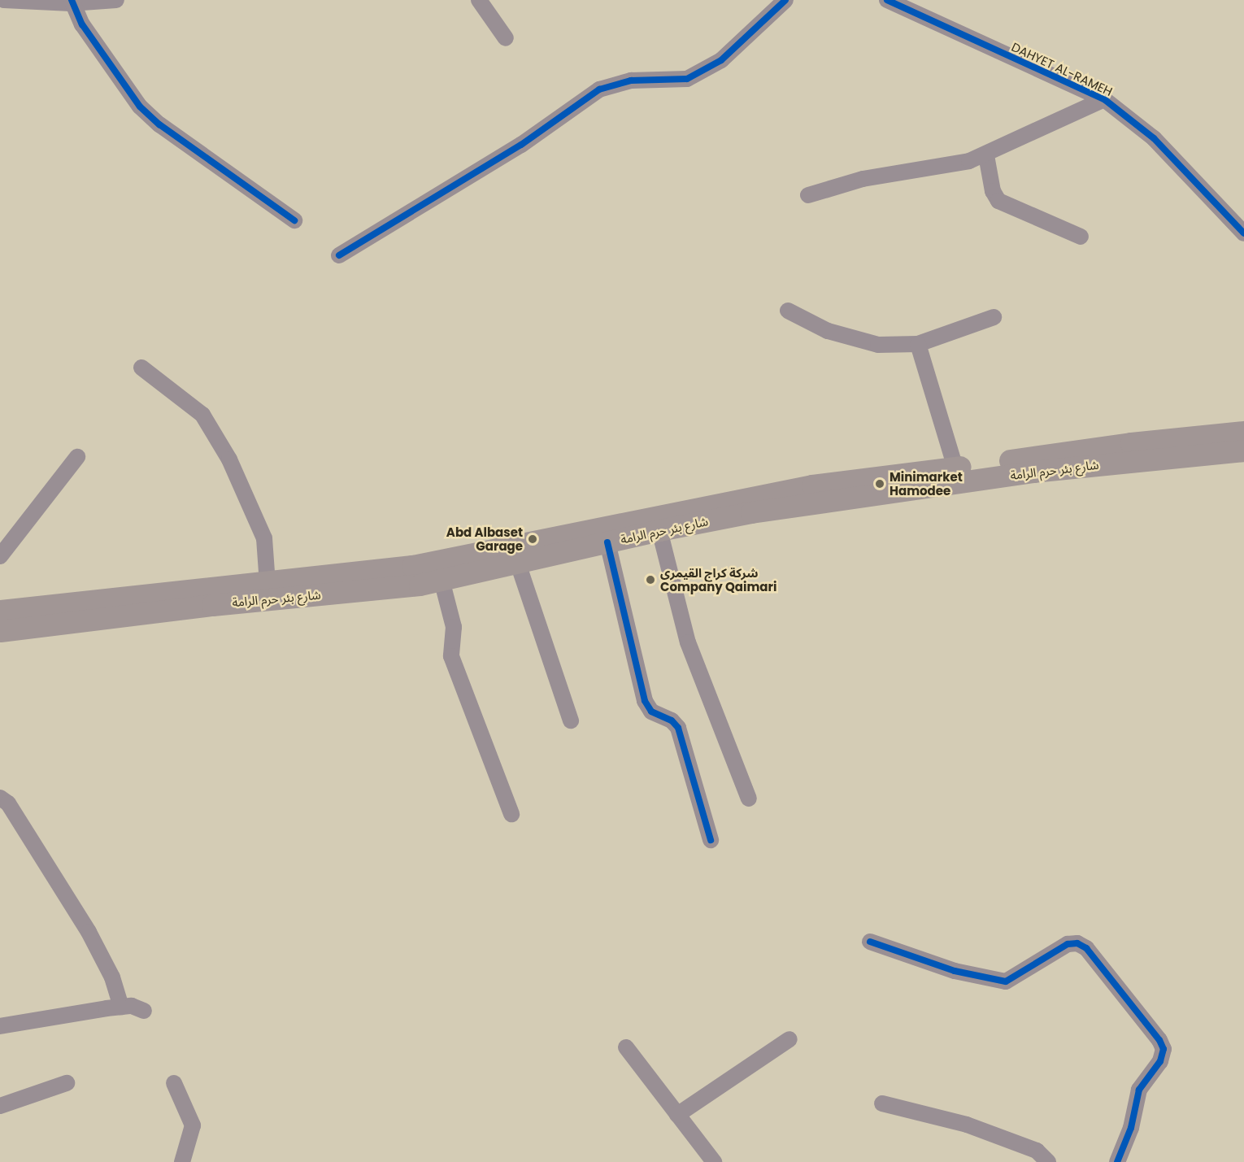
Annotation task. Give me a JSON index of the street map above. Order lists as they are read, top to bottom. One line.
{"streets":{"main road":["شارع بئر حرم الرامة"],"street":["DAHYET AL-RAMEH"]},"places":["Minimarket Hamodee","Abd Albaset Garage","شركة كراج القيمري Company Qaimari"]}
